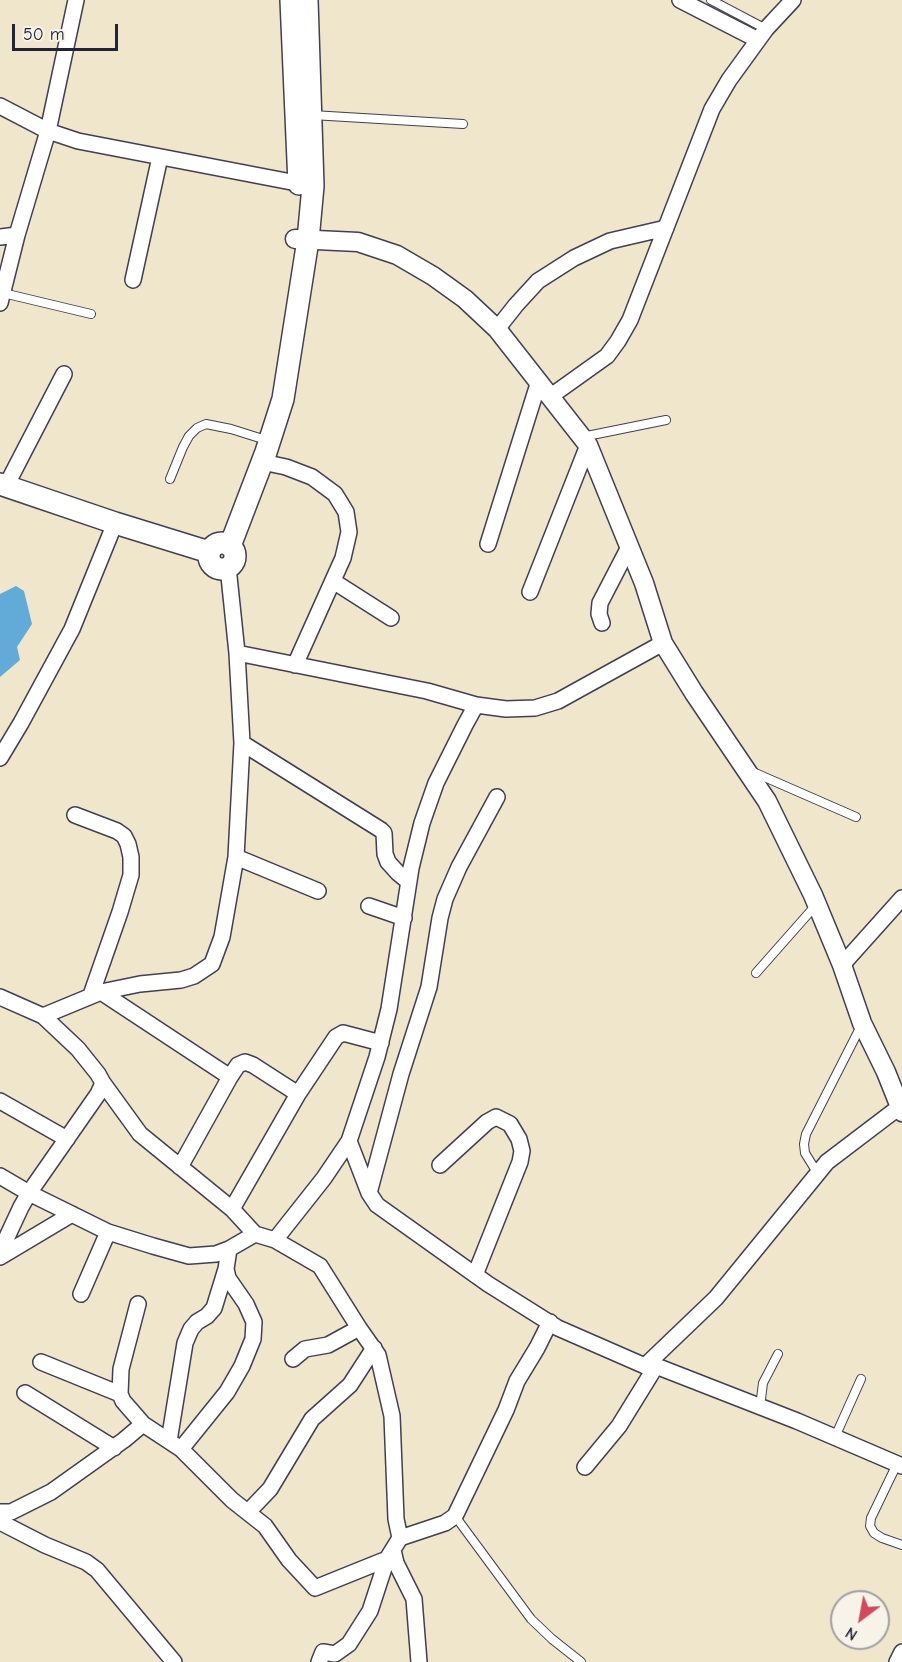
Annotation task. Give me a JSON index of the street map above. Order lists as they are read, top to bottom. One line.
{"scale_bar":"50 m","north":"bottom left"}
